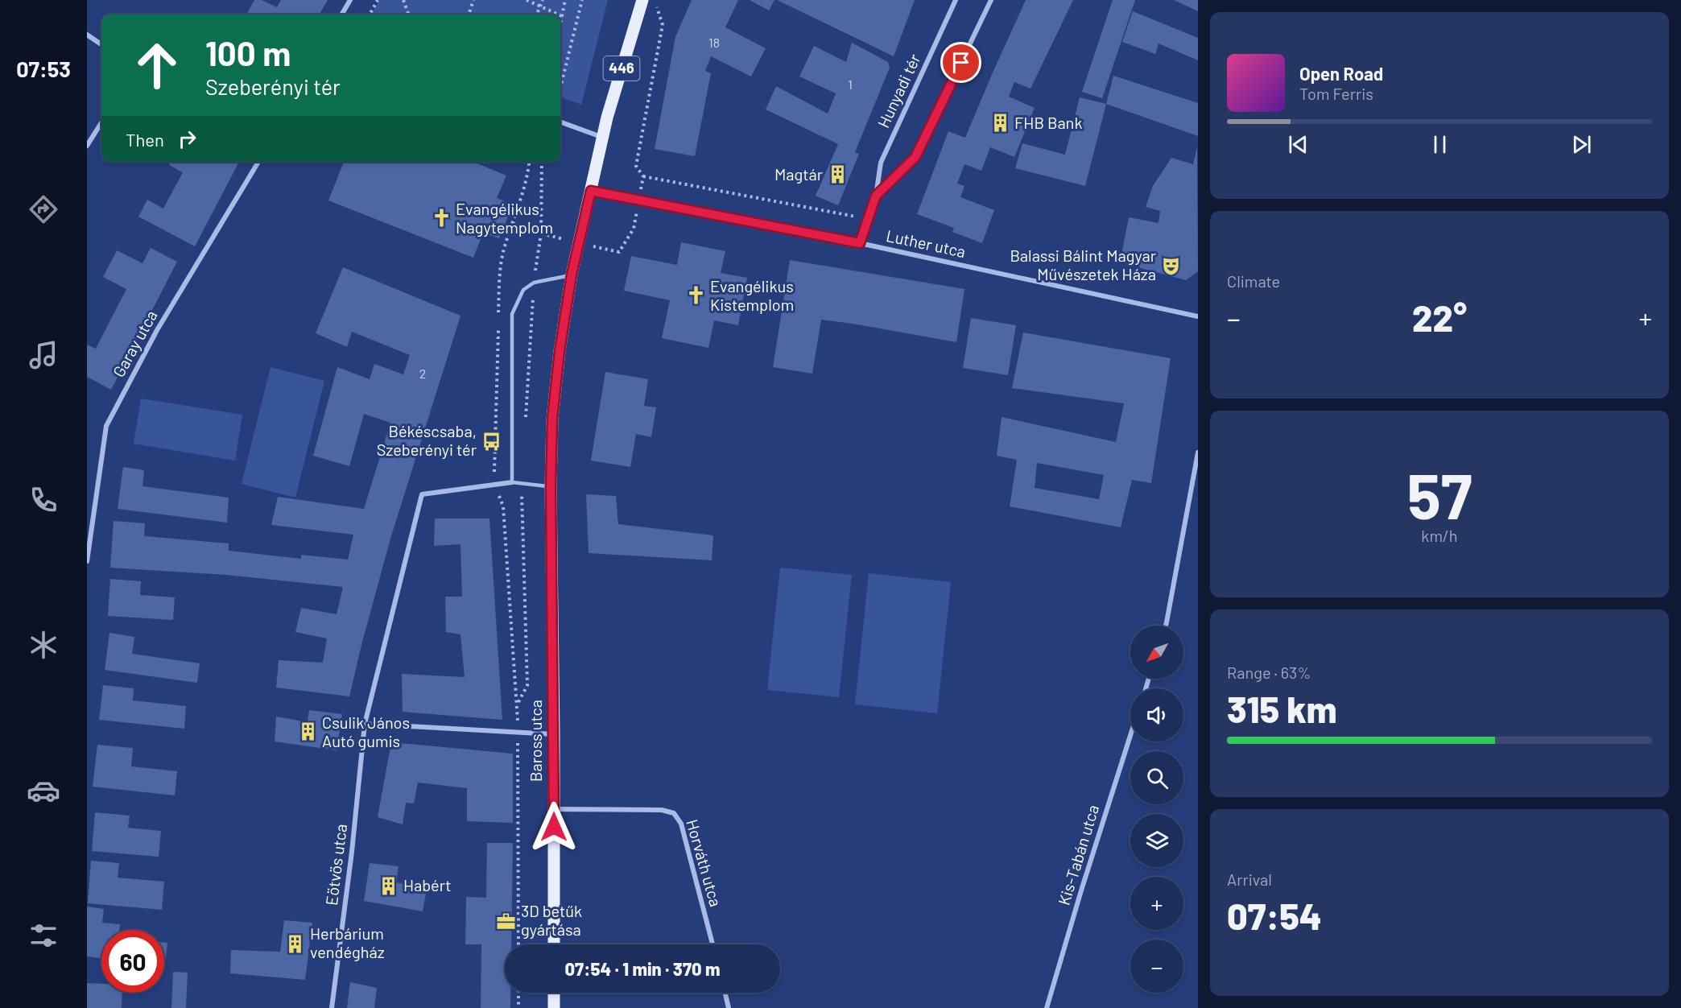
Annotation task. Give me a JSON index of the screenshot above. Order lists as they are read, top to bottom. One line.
{"streets":{"main road":["446","Baross utca"],"street":["Hunyadi tér","Luther utca","Garay utca","Kis-Tabán utca","Horváth utca","Eötvös utca"]},"crossings":[["446","Luther utca"],["446","Baross utca"],["Hunyadi tér","Luther utca"],["Baross utca","Horváth utca"]],"places":{"building":["FHB Bank","Magtár","Csulik János Autó gumis","Habért","Herbárium vendégház"],"church":["Evangélikus Nagytemplom","Evangélikus Kistemplom"],"theatre":["Balassi Bálint Magyar Művészetek Háza"],"bus stop":["Békéscsaba, Szeberényi tér"],"office":["3D betűk gyártása"]},"house_numbers":["18","1","2"],"north":"bottom left","page":{"tabs":"07:53","turn":["100 m","Szeberényi tér"],"song":["Open Road","Tom Ferris"],"then":"Then","tile":["Climate",["57","km/h"],["Range · 63%","315 km"],["Arrival","07:54"]],"heat":["−","22°","+"],"map_buttons":["+","−"],"limit":"60","trip":"07:54 · 1 min · 370 m"}}
